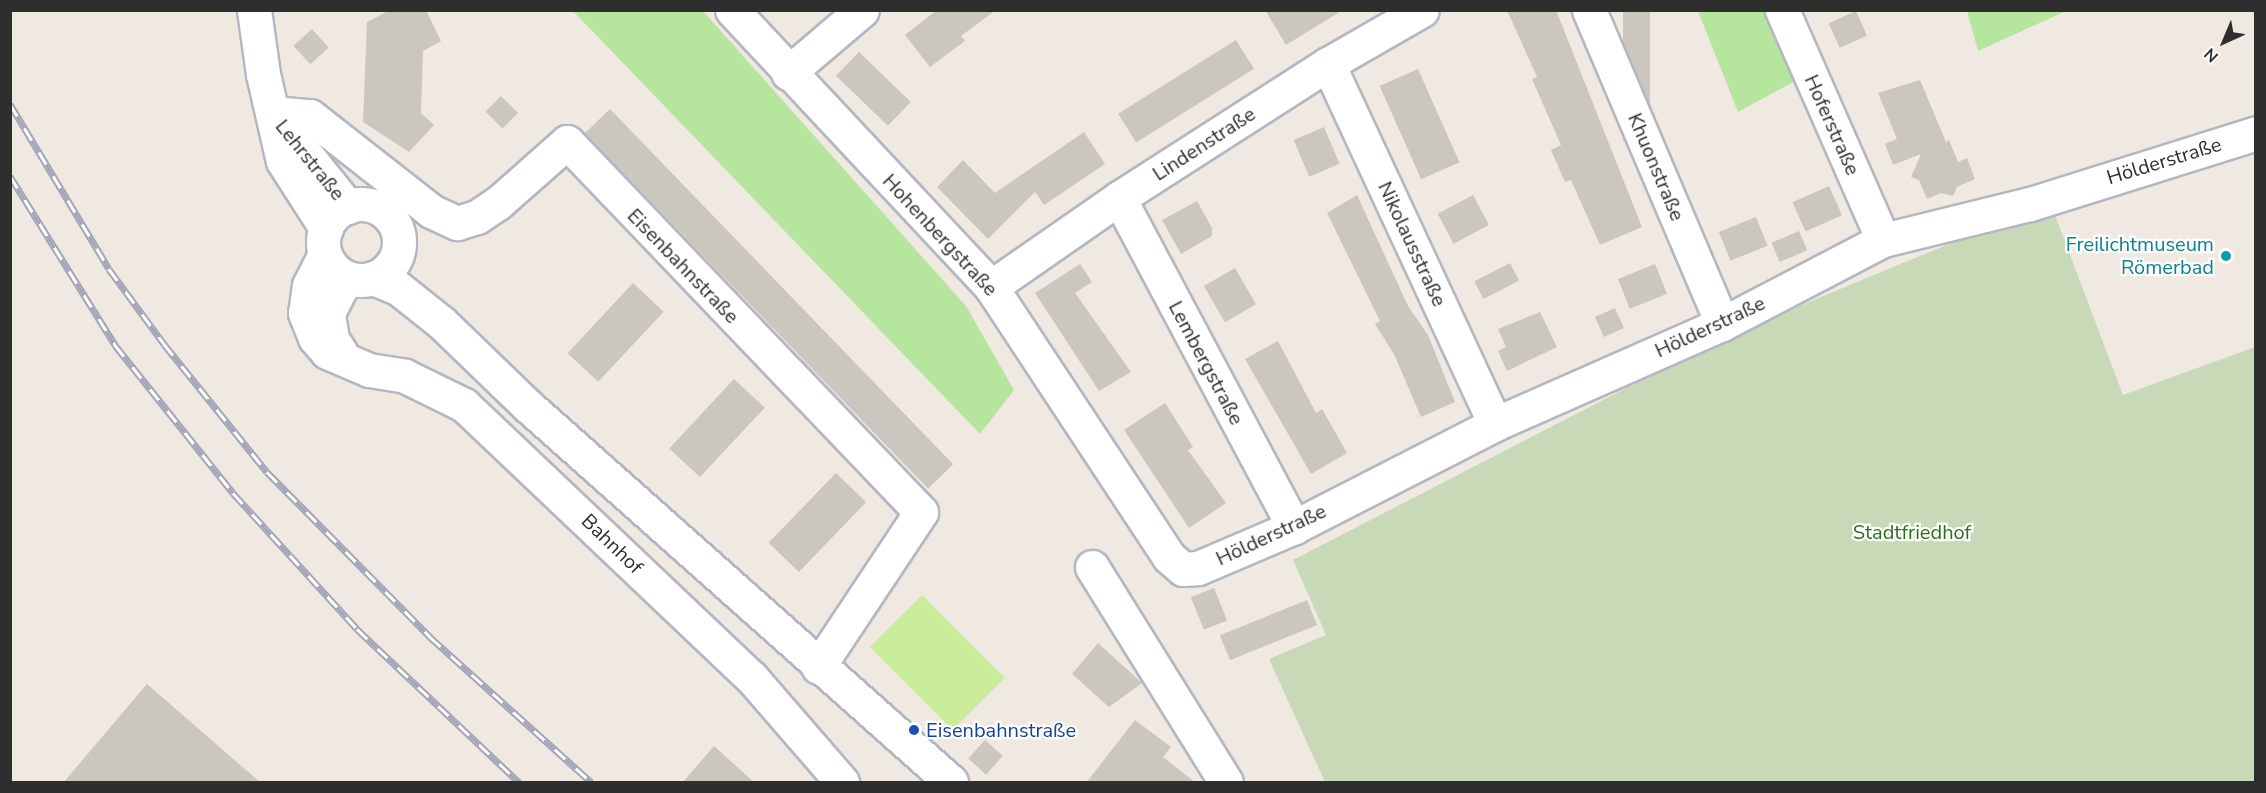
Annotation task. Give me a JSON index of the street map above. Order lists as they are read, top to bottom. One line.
{"streets":{"street":["Hoferstraße","Lindenstraße","Lehrstraße","Hölderstraße","Khuonstraße","Hohenbergstraße","Nikolausstraße","Eisenbahnstraße","Lembergstraße","Bahnhof"]},"crossings":[["Hoferstraße","Hölderstraße"],["Lindenstraße","Hohenbergstraße"],["Lindenstraße","Nikolausstraße"],["Lindenstraße","Lembergstraße"],["Lehrstraße","Eisenbahnstraße"],["Lehrstraße","Bahnhof"],["Hölderstraße","Khuonstraße"],["Hölderstraße","Hohenbergstraße"],["Hölderstraße","Nikolausstraße"],["Hölderstraße","Lembergstraße"]],"parks":["Stadtfriedhof"],"places":["Freilichtmuseum Römerbad","Eisenbahnstraße"],"north":"bottom left"}
